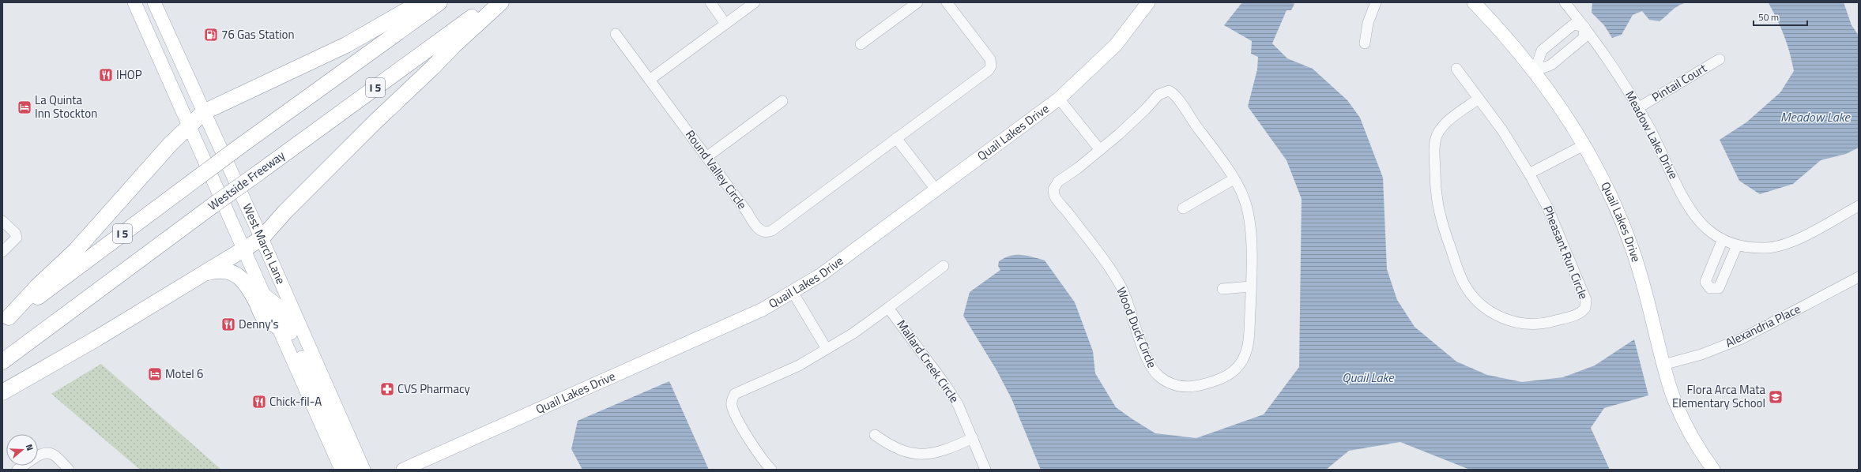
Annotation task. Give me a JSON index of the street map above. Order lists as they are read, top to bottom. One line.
{"streets":{"highway":["I 5","Westside Freeway"],"main road":["Quail Lakes Drive","West March Lane"],"street":["Pintail Court","Meadow Lake Drive","Round Valley Circle","Pheasant Run Circle","Alexandria Place","Wood Duck Circle","Mallard Creek Circle"]},"crossings":[["Pintail Court","Meadow Lake Drive"],["Quail Lakes Drive","Alexandria Place"]],"water":["Meadow Lake","Quail Lake"],"places":{"fuel station":["76 Gas Station"],"restaurant":["IHOP","Denny's","Chick-fil-A"],"hotel":["La Quinta Inn Stockton","Motel 6"],"pharmacy":["CVS Pharmacy"],"school or university":["Flora Arca Mata Elementary School"]},"scale_bar":"50 m","north":"right"}
